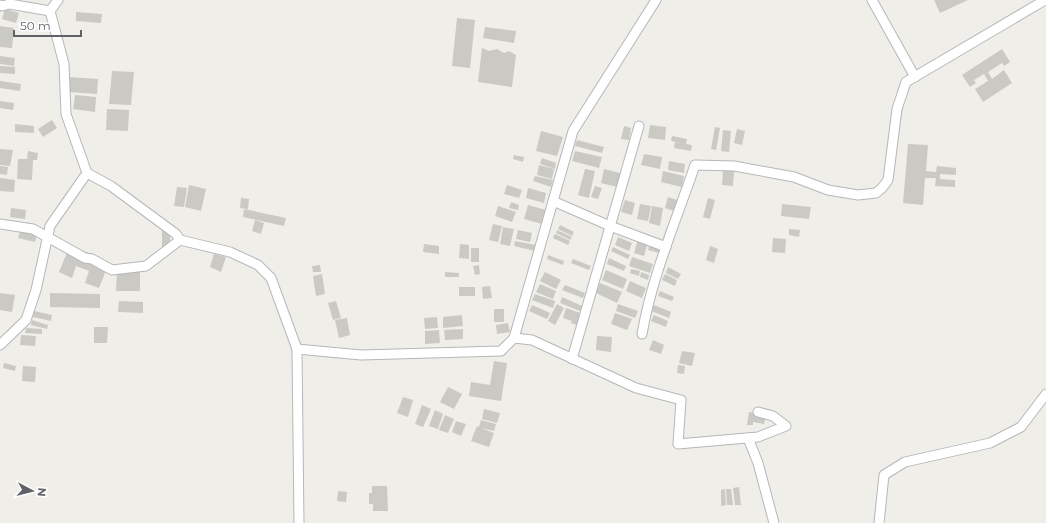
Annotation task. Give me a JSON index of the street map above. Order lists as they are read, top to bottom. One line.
{"scale_bar":"50 m","north":"right"}
